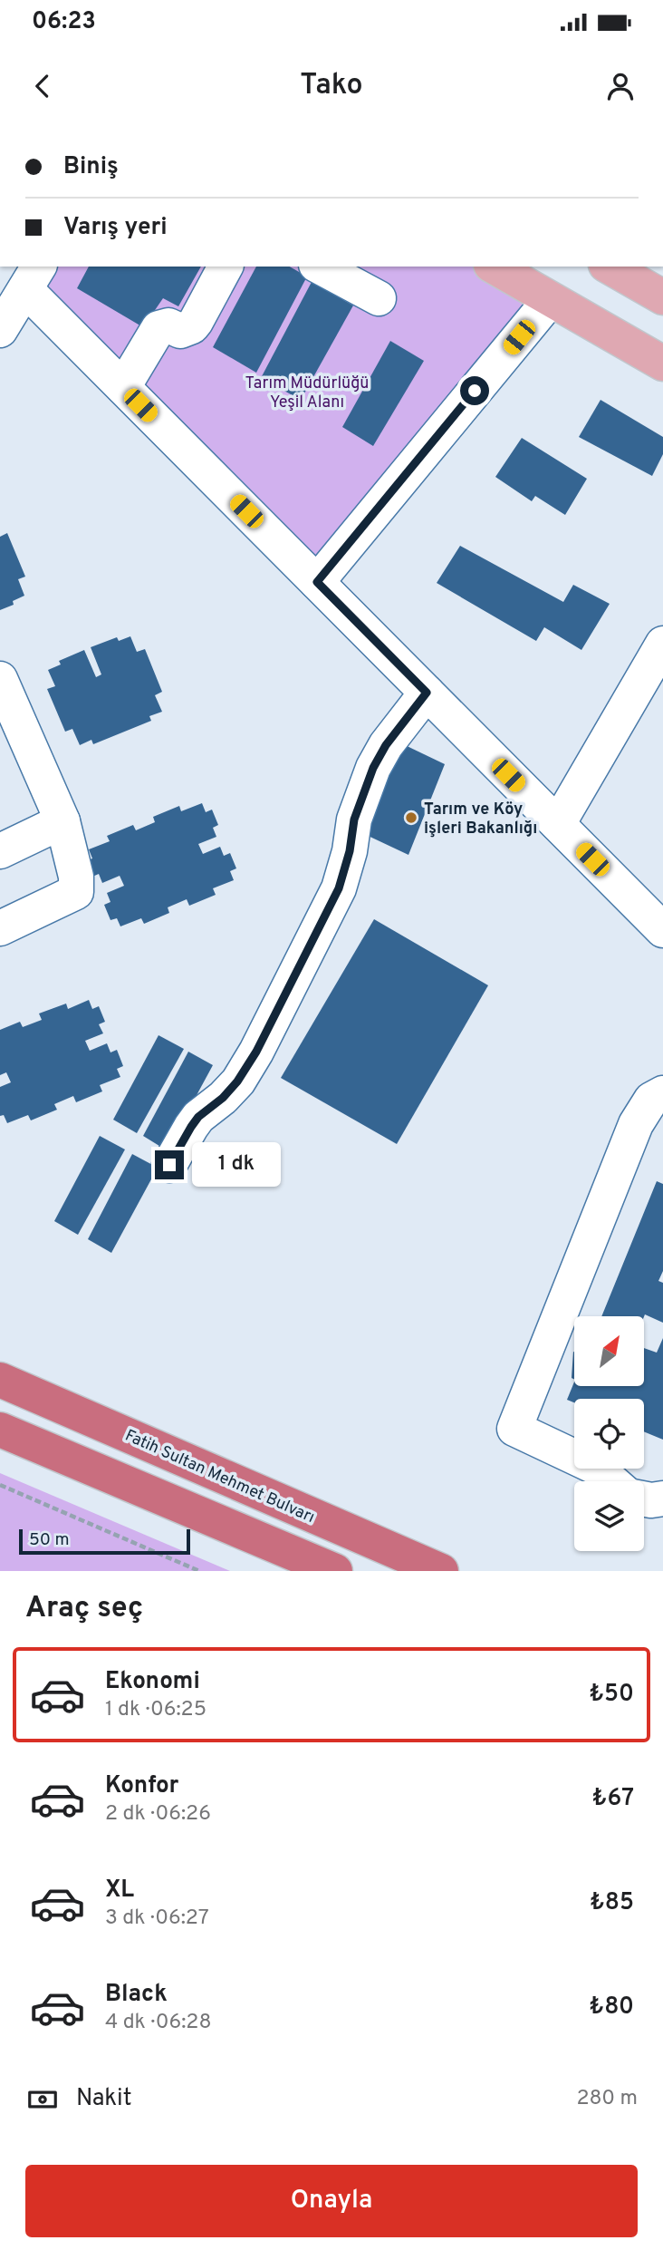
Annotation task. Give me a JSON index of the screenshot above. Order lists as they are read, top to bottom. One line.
{"streets":{"highway":["Fatih Sultan Mehmet Bulvarı"]},"parks":["Tarım Müdürlüğü Yeşil Alanı"],"places":["Tarım ve Köy işleri Bakanlığı"],"scale_bar":"50 m","north":"top right","page":{"status":"06:23","header":"Tako","banner":["Biniş","Varış yeri"],"bubble":"1 dk","scale":"50 m","heading":"Araç seç","list":[{"name":"Ekonomi","note":"1 dk · 06:25","value":"₺50"},{"name":"Konfor","note":"2 dk · 06:26","value":"₺67"},{"name":"XL","note":"3 dk · 06:27","value":"₺85"},{"name":"Black","note":"4 dk · 06:28","value":"₺80"}],"pay":["Nakit","280 m"],"buttons":"Onayla"}}
